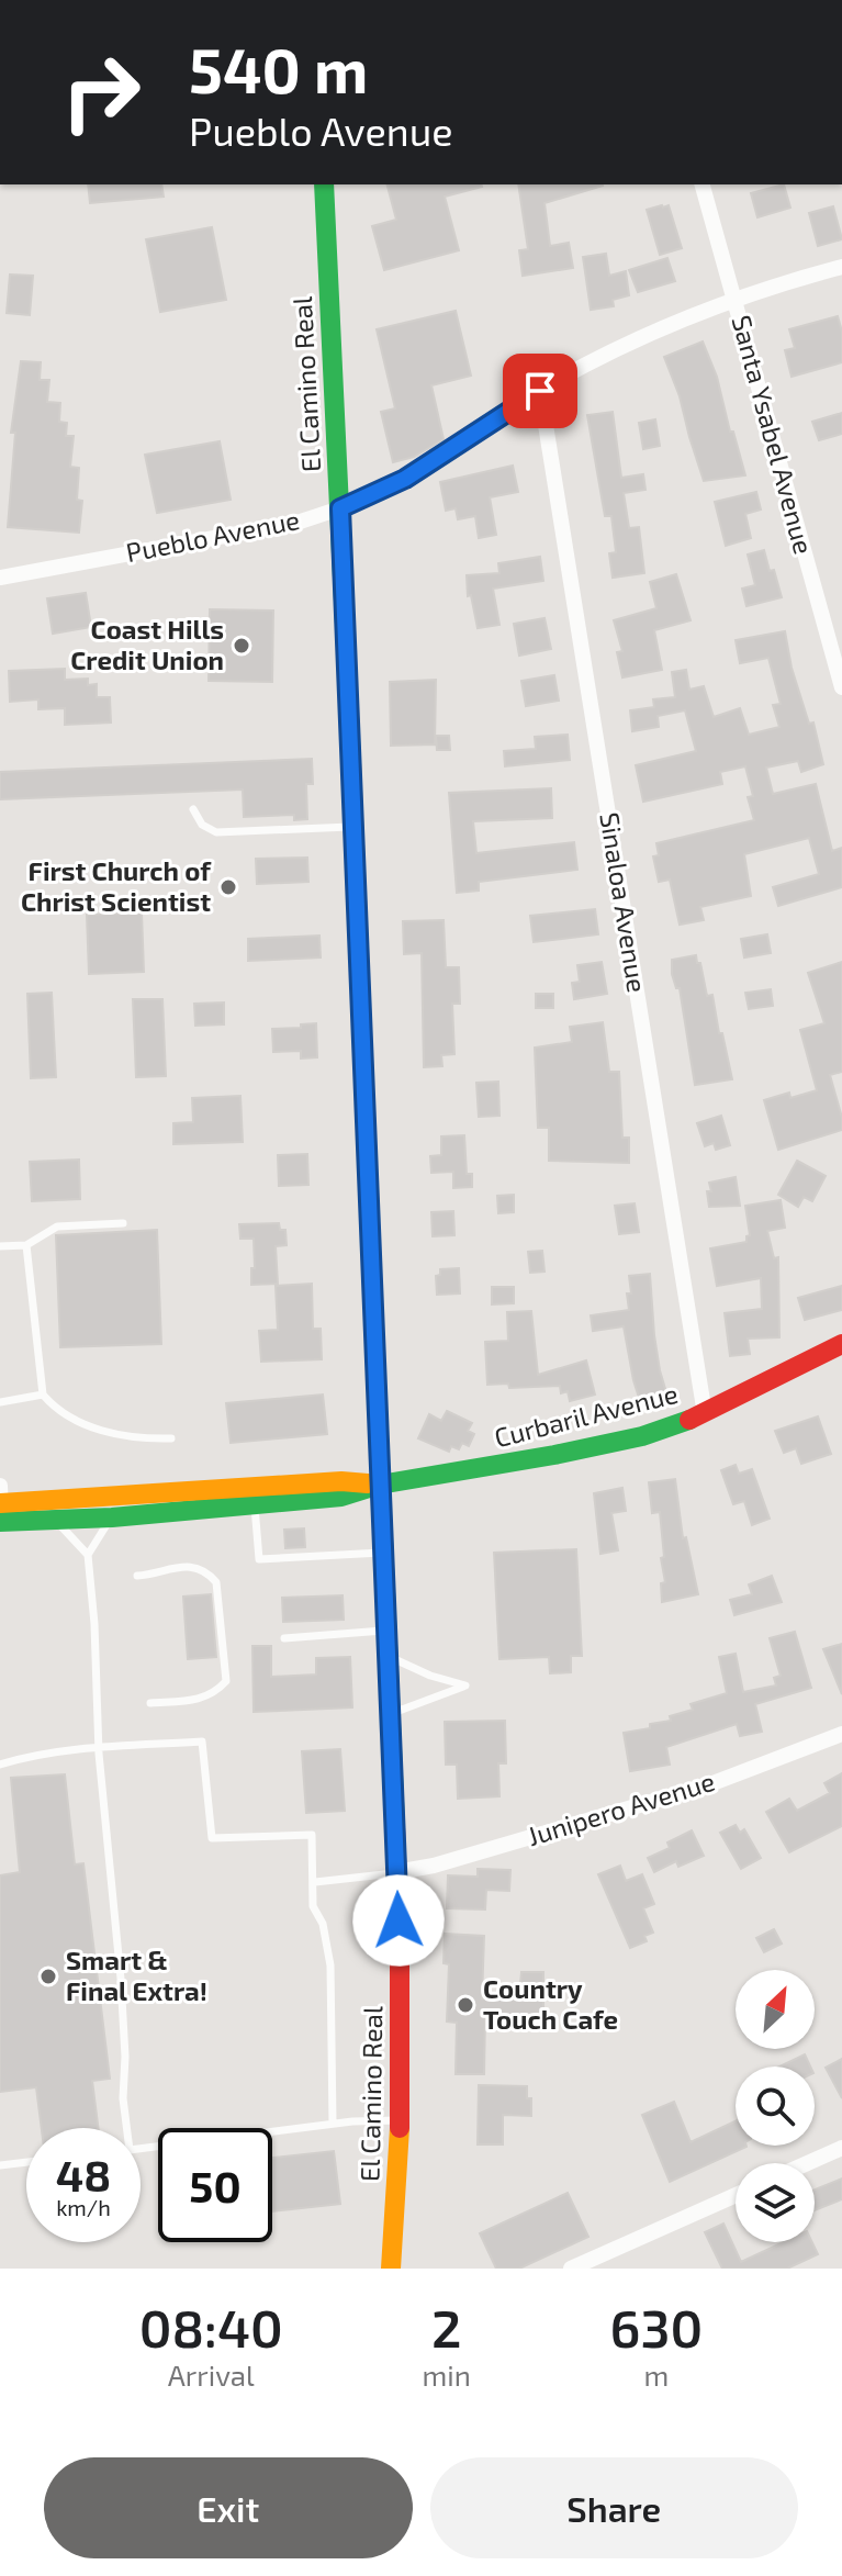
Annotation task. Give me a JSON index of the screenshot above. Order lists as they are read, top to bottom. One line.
{"streets":{"main road":["El Camino Real","Curbaril Avenue"],"street":["Santa Ysabel Avenue","Pueblo Avenue","Sinaloa Avenue","Junipero Avenue"]},"crossings":[["El Camino Real","Pueblo Avenue"],["El Camino Real","Curbaril Avenue"],["El Camino Real","Junipero Avenue"],["Santa Ysabel Avenue","Pueblo Avenue"],["Pueblo Avenue","Sinaloa Avenue"],["Sinaloa Avenue","Curbaril Avenue"]],"places":["Coast Hills Credit Union","First Church of Christ Scientist","Smart & Final Extra!","Country Touch Cafe"],"north":"top right","page":{"turn":["540 m","Pueblo Avenue"],"speed":"48 km/h","limit":"50","eta":["08:40","Arrival","2","min","630","m"],"buttons":["Exit","Share"]}}
